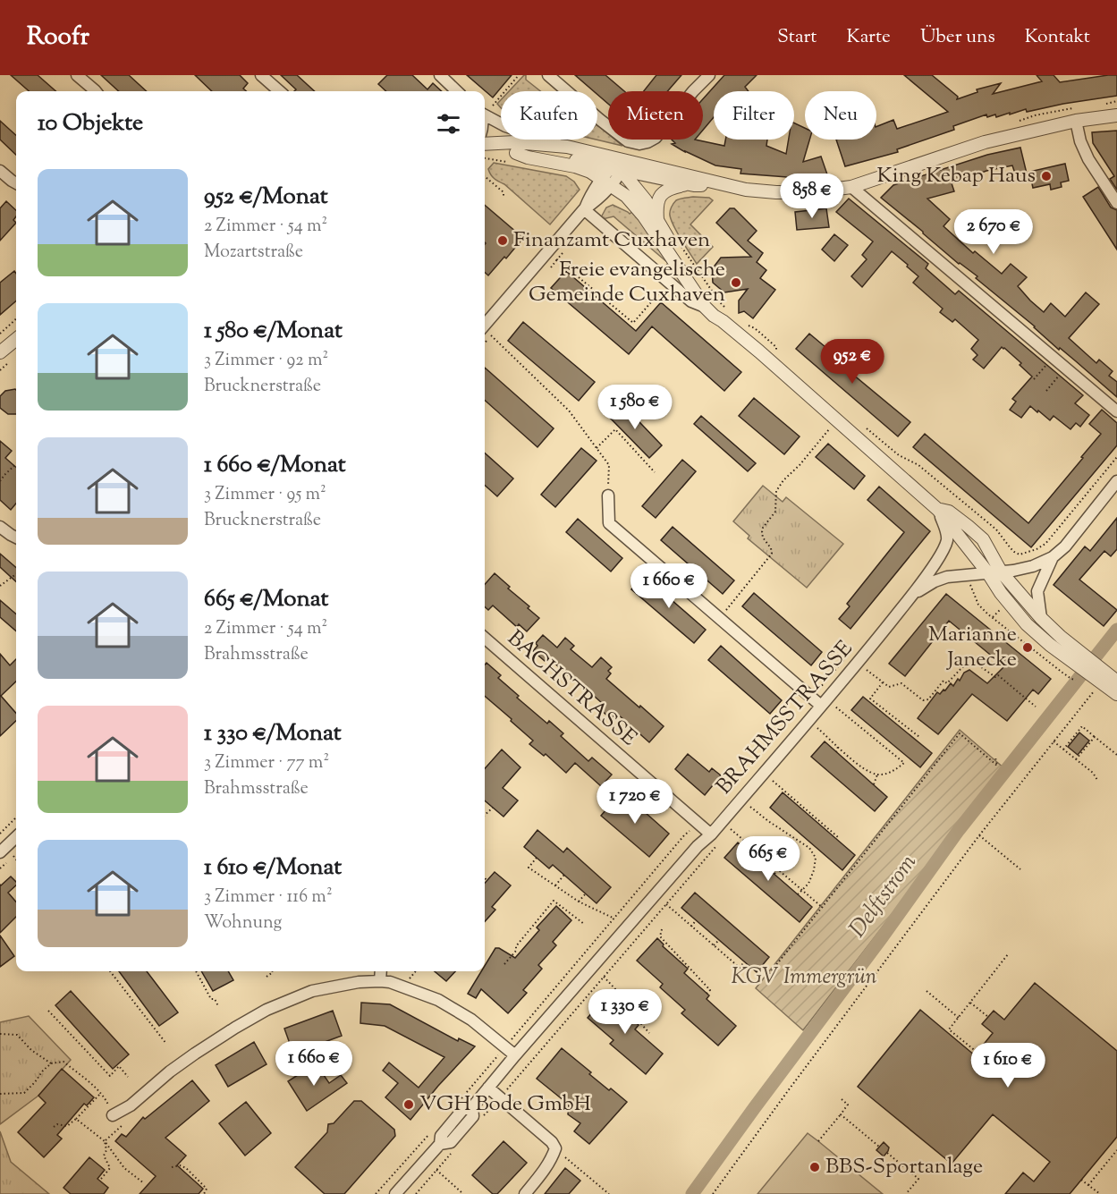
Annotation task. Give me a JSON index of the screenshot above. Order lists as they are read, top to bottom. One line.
{"streets":{"street":["BACHSTRASSE","BRAHMSSTRASSE"]},"crossings":[["BACHSTRASSE","BRAHMSSTRASSE"]],"water":["Delftstrom"],"parks":["KGV Immergrün"],"places":["King Kebap Haus","Finanzamt Cuxhaven","Freie evangelische Gemeinde Cuxhaven","Marianne Janecke","VGH Bode GmbH","BBS-Sportanlage"],"page":{"header":"Roofr","nav":["Start","Karte","Über uns","Kontakt"],"chip":["Kaufen","Mieten","Filter","Neu"],"heading":"10 Objekte","list":[{"name":"952 €/Monat","note":"2 Zimmer · 54 m² · Mozartstraße"},{"name":"1 580 €/Monat","note":"3 Zimmer · 92 m² · Brucknerstraße"},{"name":"1 660 €/Monat","note":"3 Zimmer · 95 m² · Brucknerstraße"},{"name":"665 €/Monat","note":"2 Zimmer · 54 m² · Brahmsstraße"},{"name":"1 330 €/Monat","note":"3 Zimmer · 77 m² · Brahmsstraße"},{"name":"1 610 €/Monat","note":"3 Zimmer · 116 m² · Wohnung"}],"price":["858 €","2 670 €","952 €","1 580 €","1 660 €","1 720 €","665 €","1 330 €","1 660 €","1 610 €"]}}
